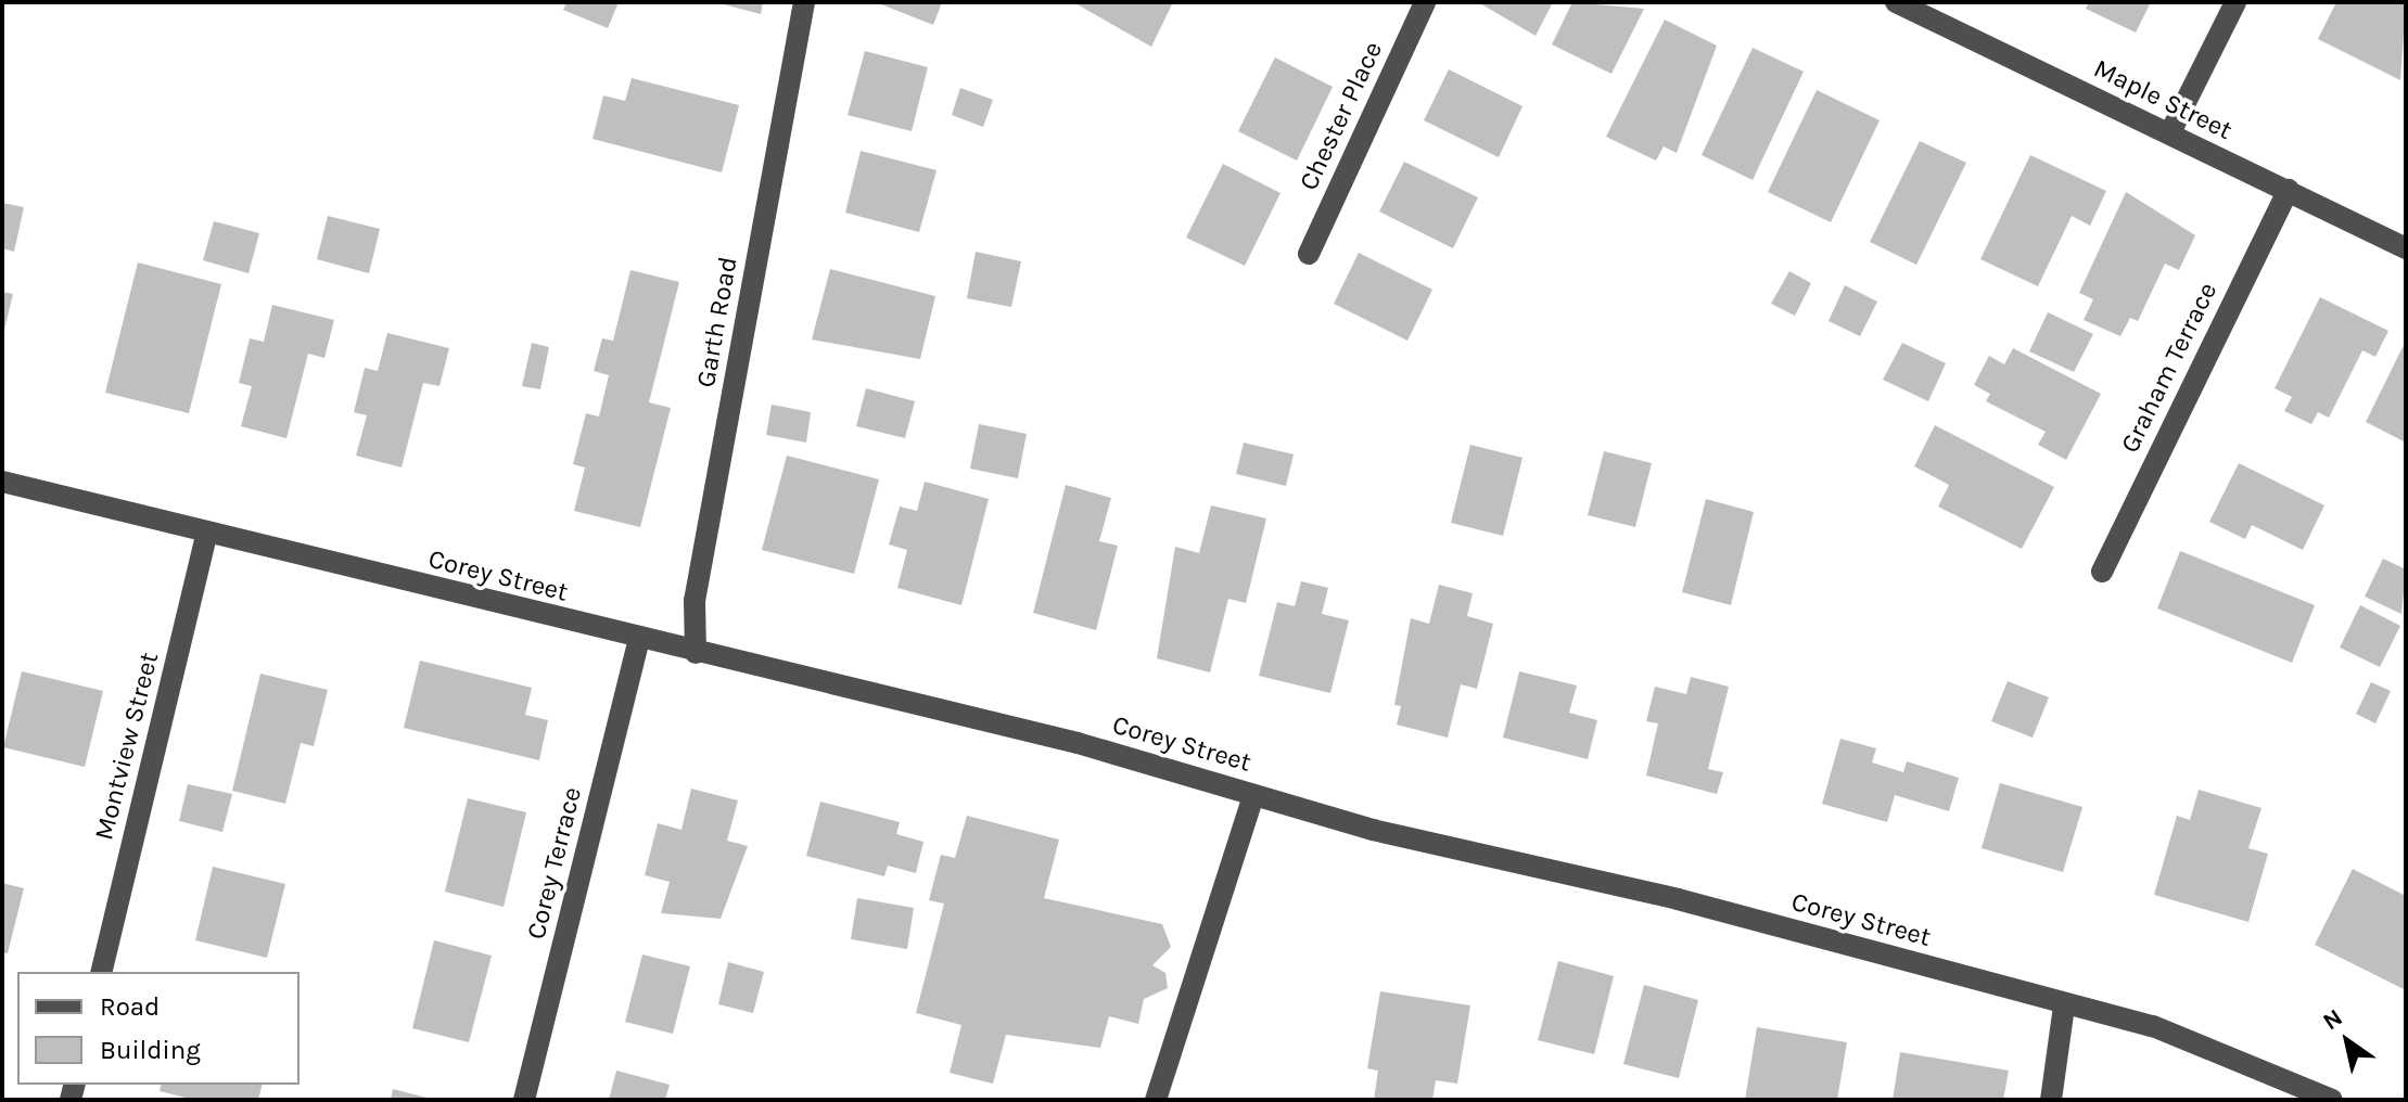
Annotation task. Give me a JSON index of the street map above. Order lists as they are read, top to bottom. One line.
{"streets":{"street":["Maple Street","Chester Place","Garth Road","Graham Terrace","Corey Street","Montview Street","Corey Terrace"]},"crossings":[["Maple Street","Graham Terrace"],["Garth Road","Corey Street"],["Corey Street","Montview Street"],["Corey Street","Corey Terrace"]],"legend":["Road","Building"],"north":"top left"}
